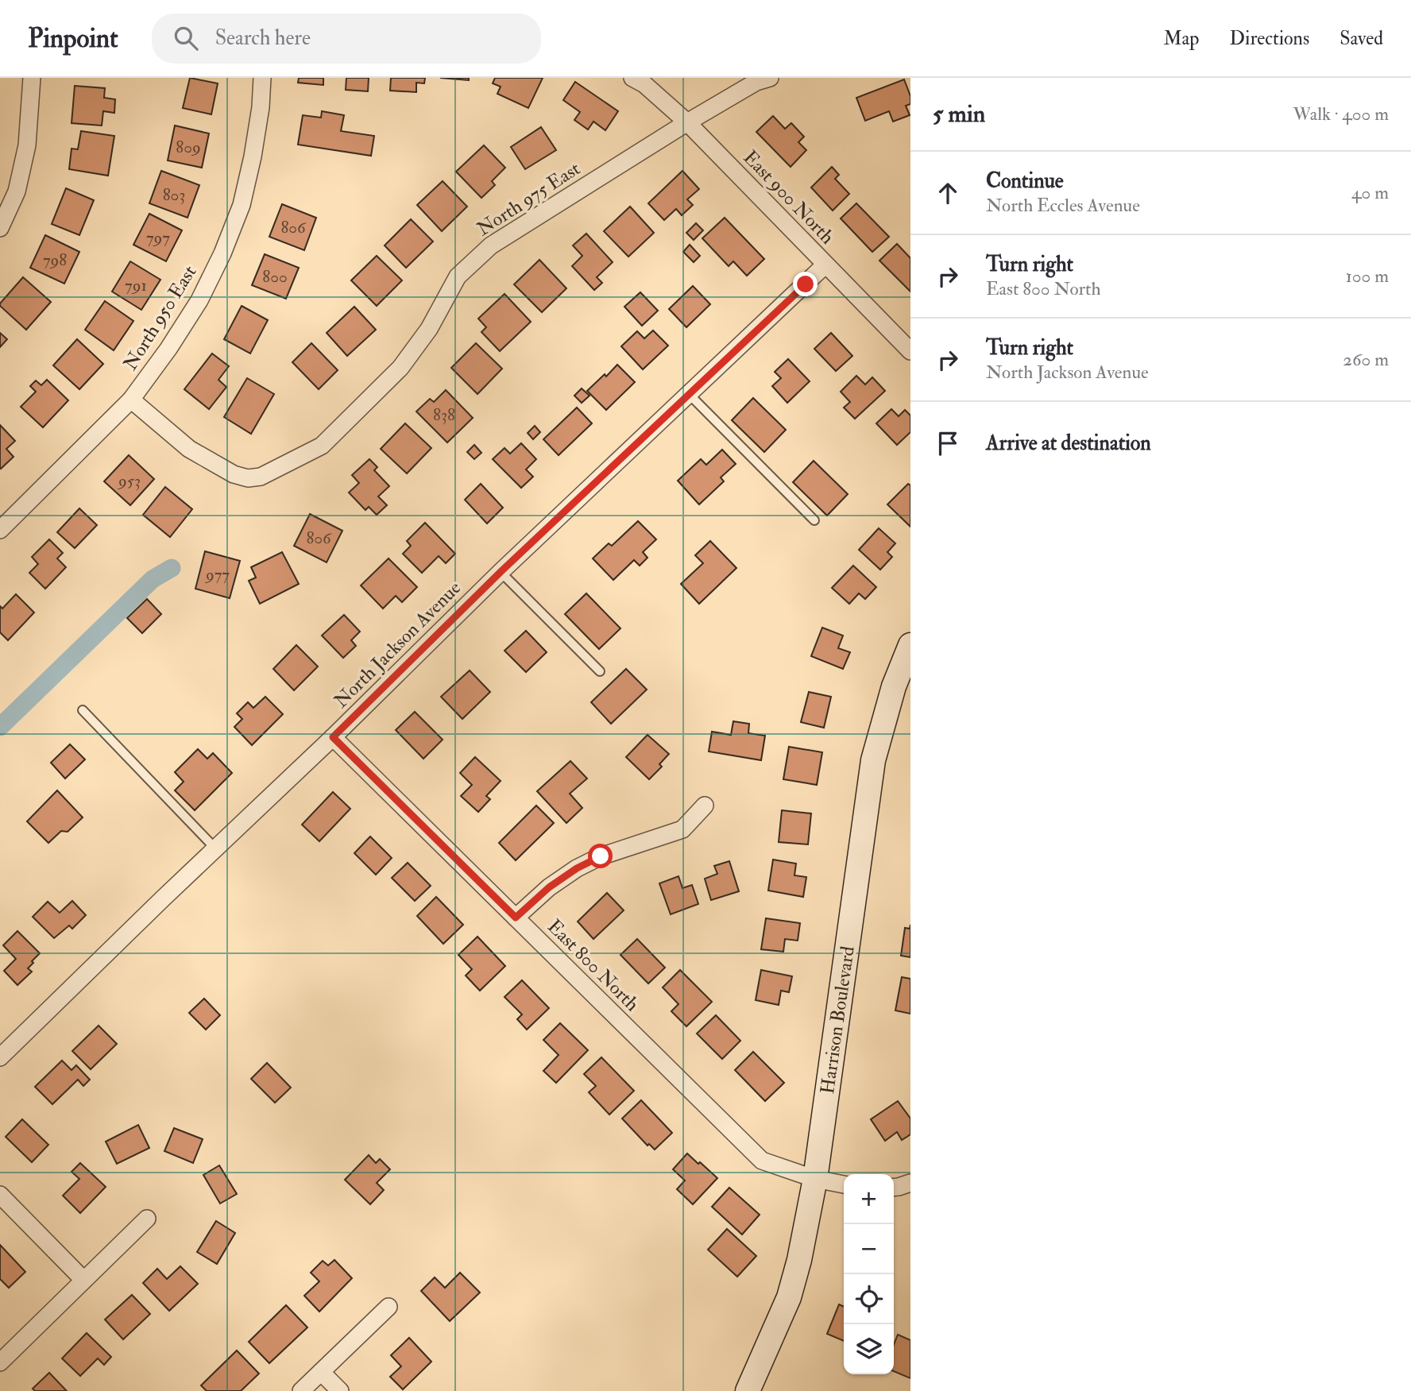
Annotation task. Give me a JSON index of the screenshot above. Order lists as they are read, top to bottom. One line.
{"streets":{"street":["East 900 North","North 975 East","North 950 East","North Jackson Avenue","East 800 North","Harrison Boulevard"]},"crossings":[["East 900 North","North 975 East"],["East 900 North","North Jackson Avenue"],["North 975 East","North 950 East"],["North Jackson Avenue","East 800 North"],["East 800 North","Harrison Boulevard"]],"house_numbers":["809","803","806","797","798","800","791","838","953","806","977"],"page":{"header":"Pinpoint","search":"Search here","nav":["Map","Directions","Saved"],"heading":["5 min","Walk · 400 m"],"list":[["Continue","North Eccles Avenue","40 m"],["Turn right","East 800 North","100 m"],["Turn right","North Jackson Avenue","260 m"],"Arrive at destination"],"map_buttons":["+","−"]}}
